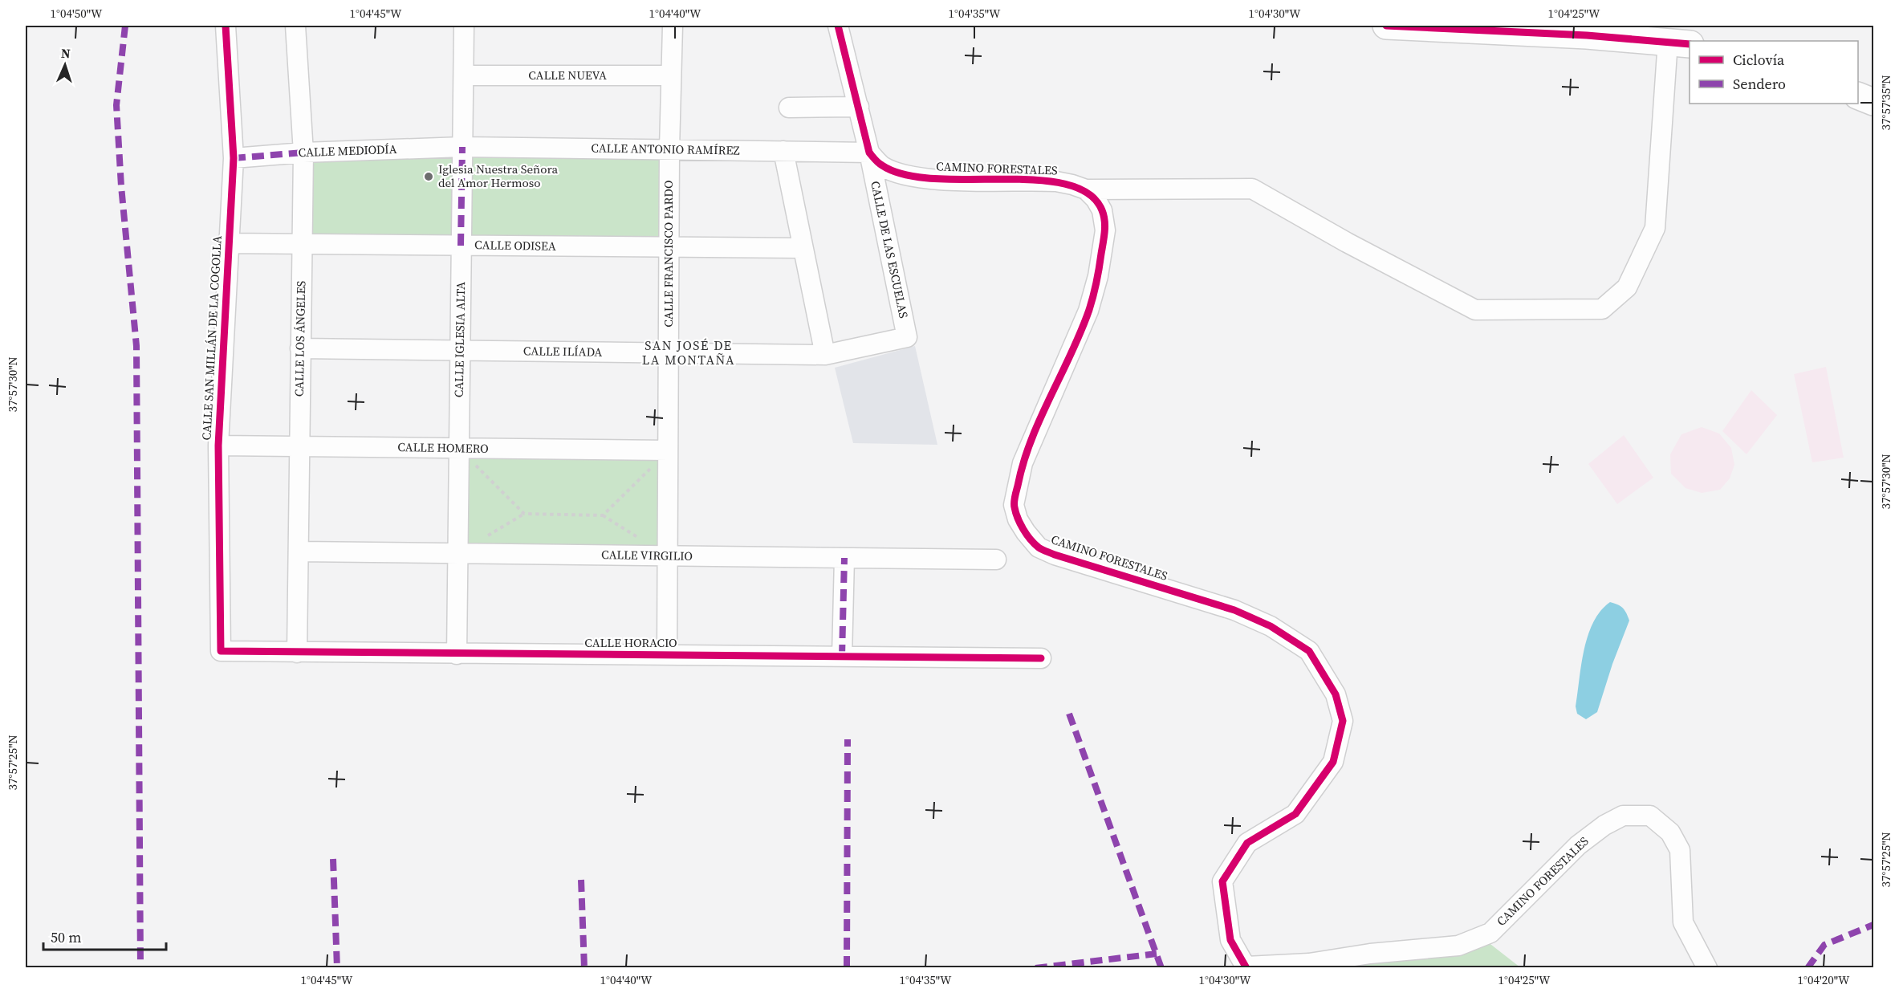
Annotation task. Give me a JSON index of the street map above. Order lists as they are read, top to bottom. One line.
{"streets":{"street":["CALLE NUEVA","CALLE ANTONIO RAMÍREZ","CALLE MEDIODÍA","CAMINO FORESTALES","CALLE ODISEA","CALLE DE LAS ESCUELAS","CALLE FRANCISCO PARDO","CALLE SAN MILLÁN DE LA COGOLLA","CALLE LOS ÁNGELES","CALLE IGLESIA ALTA","CALLE ILÍADA","CALLE HOMERO","CALLE VIRGILIO","CALLE HORACIO"]},"crossings":[["CALLE NUEVA","CALLE FRANCISCO PARDO"],["CALLE NUEVA","CALLE IGLESIA ALTA"],["CALLE ANTONIO RAMÍREZ","CALLE MEDIODÍA"],["CALLE ANTONIO RAMÍREZ","CAMINO FORESTALES"],["CALLE ANTONIO RAMÍREZ","CALLE DE LAS ESCUELAS"],["CALLE ANTONIO RAMÍREZ","CALLE FRANCISCO PARDO"],["CALLE ANTONIO RAMÍREZ","CALLE IGLESIA ALTA"],["CALLE MEDIODÍA","CALLE SAN MILLÁN DE LA COGOLLA"],["CALLE MEDIODÍA","CALLE LOS ÁNGELES"],["CALLE MEDIODÍA","CALLE IGLESIA ALTA"],["CAMINO FORESTALES","CALLE DE LAS ESCUELAS"],["CALLE ODISEA","CALLE FRANCISCO PARDO"],["CALLE ODISEA","CALLE SAN MILLÁN DE LA COGOLLA"],["CALLE ODISEA","CALLE LOS ÁNGELES"],["CALLE ODISEA","CALLE IGLESIA ALTA"],["CALLE DE LAS ESCUELAS","CALLE ILÍADA"],["CALLE FRANCISCO PARDO","CALLE ILÍADA"],["CALLE FRANCISCO PARDO","CALLE HOMERO"],["CALLE FRANCISCO PARDO","CALLE VIRGILIO"],["CALLE FRANCISCO PARDO","CALLE HORACIO"],["CALLE SAN MILLÁN DE LA COGOLLA","CALLE HOMERO"],["CALLE SAN MILLÁN DE LA COGOLLA","CALLE HORACIO"],["CALLE LOS ÁNGELES","CALLE ILÍADA"],["CALLE LOS ÁNGELES","CALLE HOMERO"],["CALLE LOS ÁNGELES","CALLE VIRGILIO"],["CALLE LOS ÁNGELES","CALLE HORACIO"],["CALLE IGLESIA ALTA","CALLE ILÍADA"],["CALLE IGLESIA ALTA","CALLE HOMERO"],["CALLE IGLESIA ALTA","CALLE VIRGILIO"],["CALLE IGLESIA ALTA","CALLE HORACIO"]],"districts":["SAN JOSÉ DE LA MONTAÑA"],"places":["Iglesia Nuestra Señora del Amor Hermoso"],"legend":["Ciclovía","Sendero"],"scale_bar":"50 m","north":"top","coordinates":["1°04'50\"W","1°04'45\"W","1°04'40\"W","1°04'35\"W","1°04'30\"W","1°04'25\"W","37°57'35\"N","37°57'30\"N","37°57'25\"N","1°04'20\"W"]}
